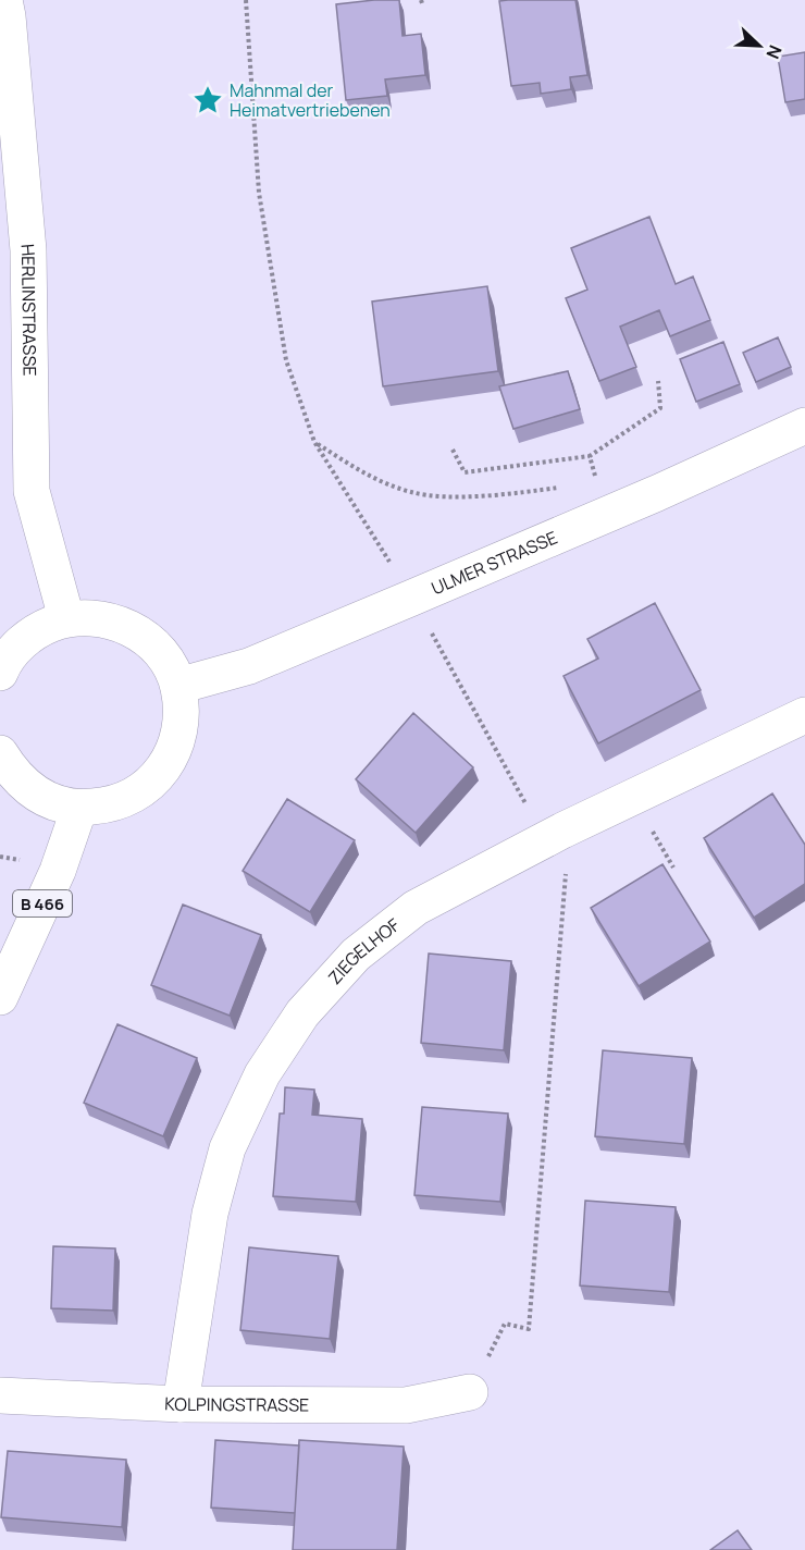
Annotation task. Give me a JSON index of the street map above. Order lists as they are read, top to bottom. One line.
{"streets":{"street":["HERLINSTRASSE","ULMER STRASSE","B 466","ZIEGELHOF","KOLPINGSTRASSE"]},"crossings":[["ZIEGELHOF","KOLPINGSTRASSE"]],"places":{"place":["Mahnmal der Heimatvertriebenen"]},"north":"bottom right"}
